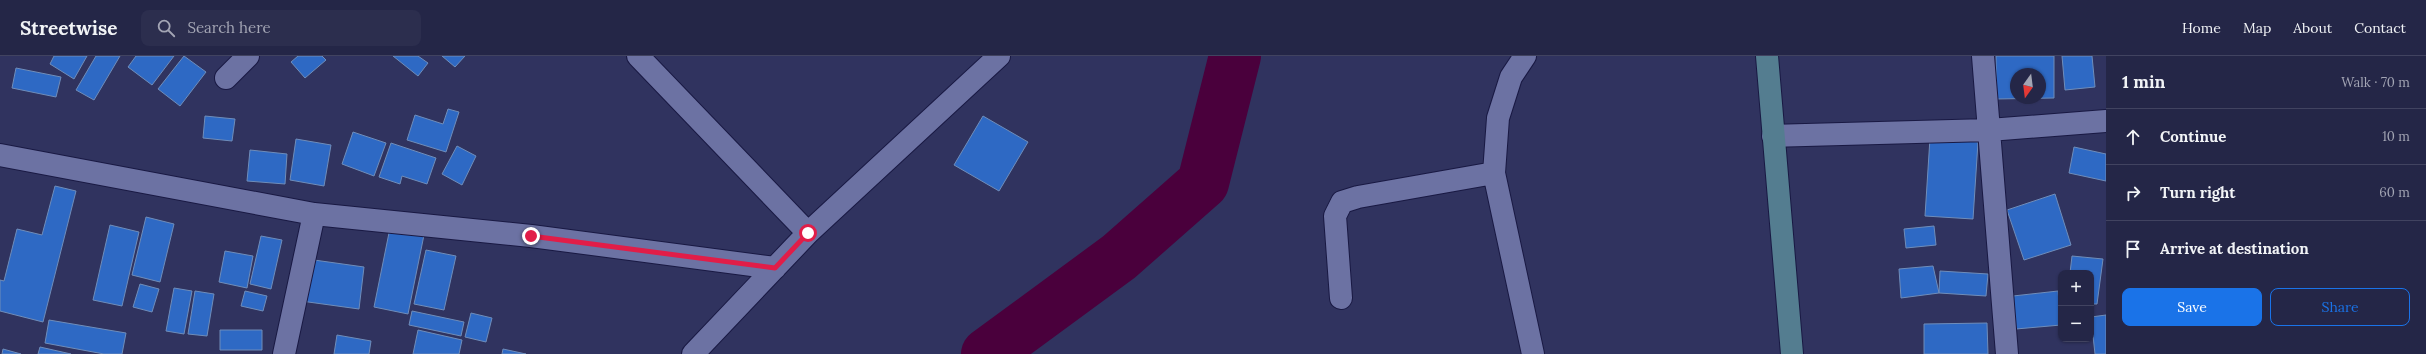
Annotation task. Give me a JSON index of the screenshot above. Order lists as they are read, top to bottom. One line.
{"north":"bottom","page":{"header":"Streetwise","search":"Search here","nav":["Home","Map","About","Contact"],"heading":["1 min","Walk · 70 m"],"list":[["Continue","10 m"],["Turn right","60 m"],"Arrive at destination"],"map_buttons":["+","−"],"buttons":["Save","Share"]}}
